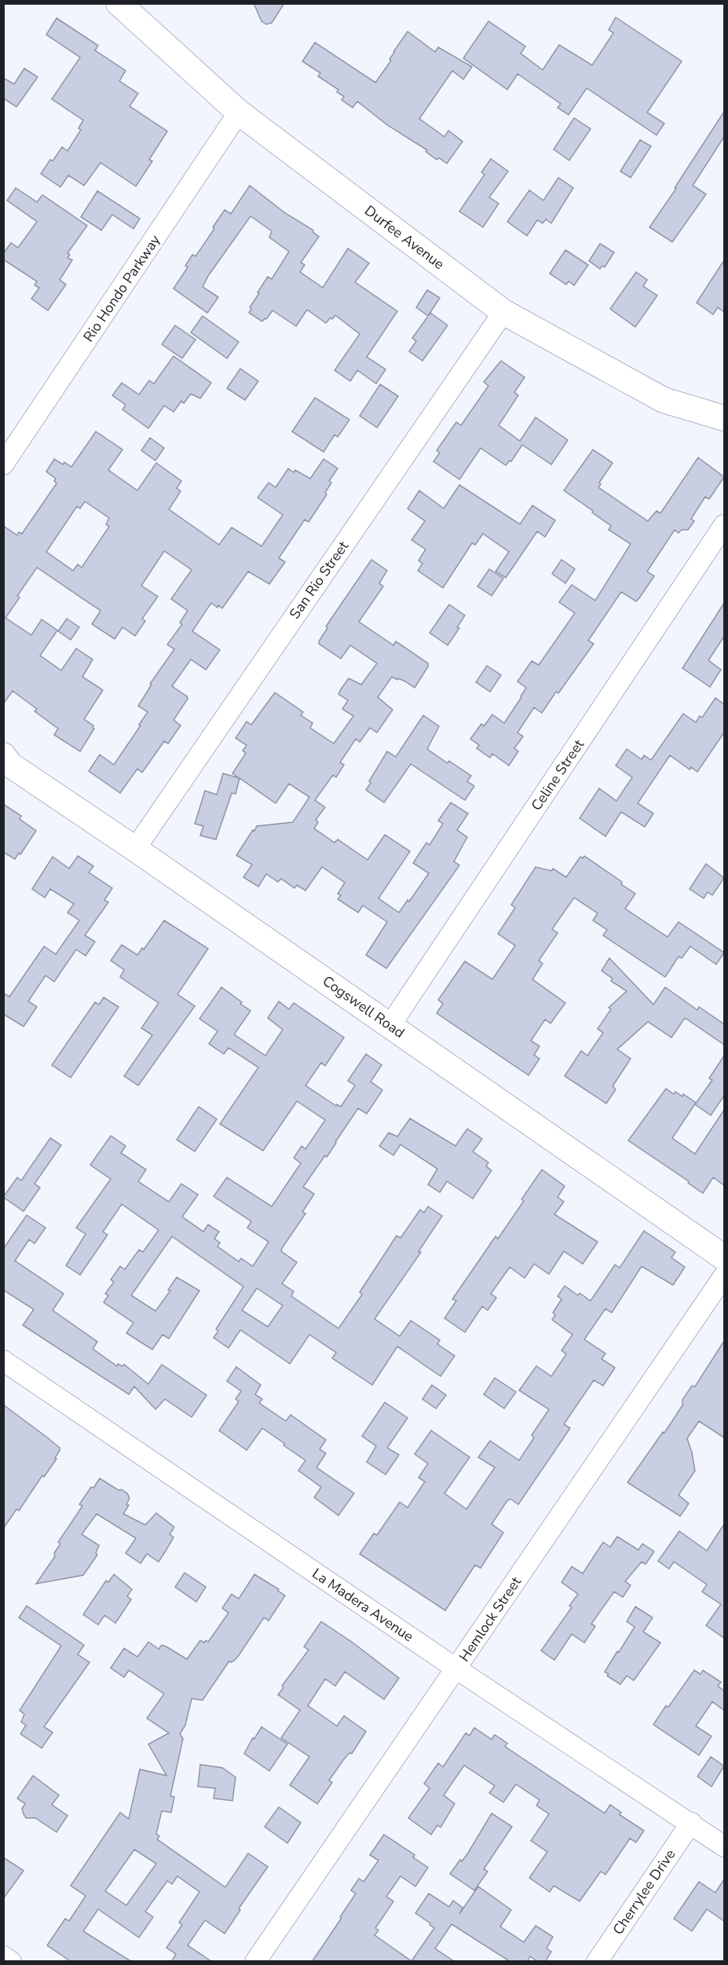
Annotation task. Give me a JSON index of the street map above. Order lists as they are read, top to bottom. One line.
{"streets":{"street":["Durfee Avenue","Rio Hondo Parkway","San Rio Street","Celine Street","Cogswell Road","La Madera Avenue","Hemlock Street","Cherrylee Drive"]},"crossings":[["Durfee Avenue","Rio Hondo Parkway"],["Durfee Avenue","San Rio Street"],["San Rio Street","Cogswell Road"],["Celine Street","Cogswell Road"],["La Madera Avenue","Hemlock Street"],["La Madera Avenue","Cherrylee Drive"]]}
